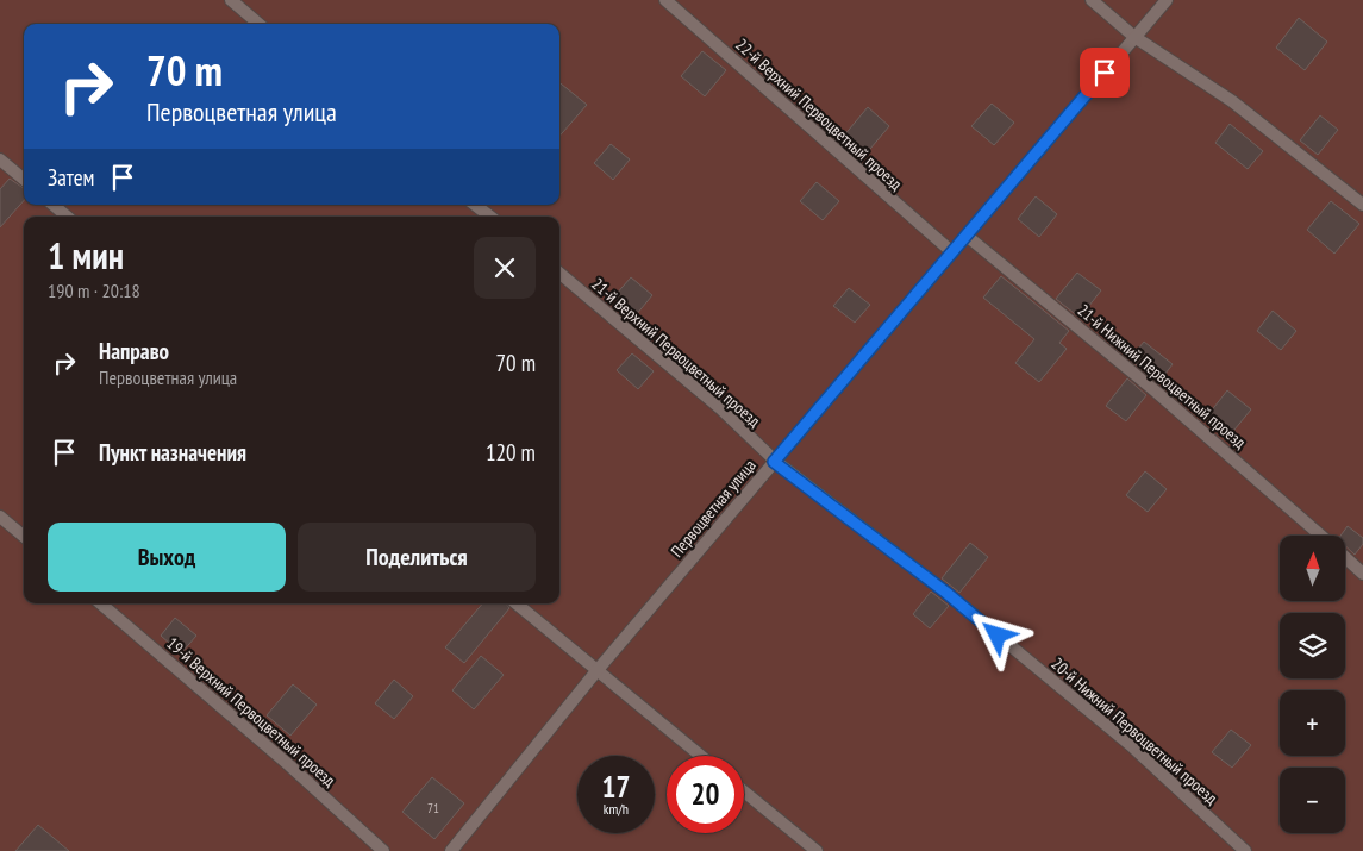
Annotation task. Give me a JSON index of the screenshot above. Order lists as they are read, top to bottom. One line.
{"streets":{"lane":["22-й Верхний Первоцветный проезд","21-й Верхний Первоцветный проезд","21-й Нижний Первоцветный проезд","Первоцветная улица","19-й Верхний Первоцветный проезд","20-й Нижний Первоцветный проезд"]},"crossings":[["22-й Верхний Первоцветный проезд","Первоцветная улица"],["21-й Верхний Первоцветный проезд","Первоцветная улица"],["21-й Верхний Первоцветный проезд","20-й Нижний Первоцветный проезд"],["21-й Нижний Первоцветный проезд","Первоцветная улица"],["Первоцветная улица","20-й Нижний Первоцветный проезд"]],"house_numbers":["71"],"north":"top","page":{"turn":["70 m","Первоцветная улица"],"then":"Затем","heading":["1 мин","190 m · 20:18"],"list":[{"name":"Направо","note":"Первоцветная улица","value":"70 m"},{"name":"Пункт назначения","value":"120 m"}],"buttons":["Выход","Поделиться"],"map_buttons":["+","−"],"speed":"17 km/h","limit":"20"}}
